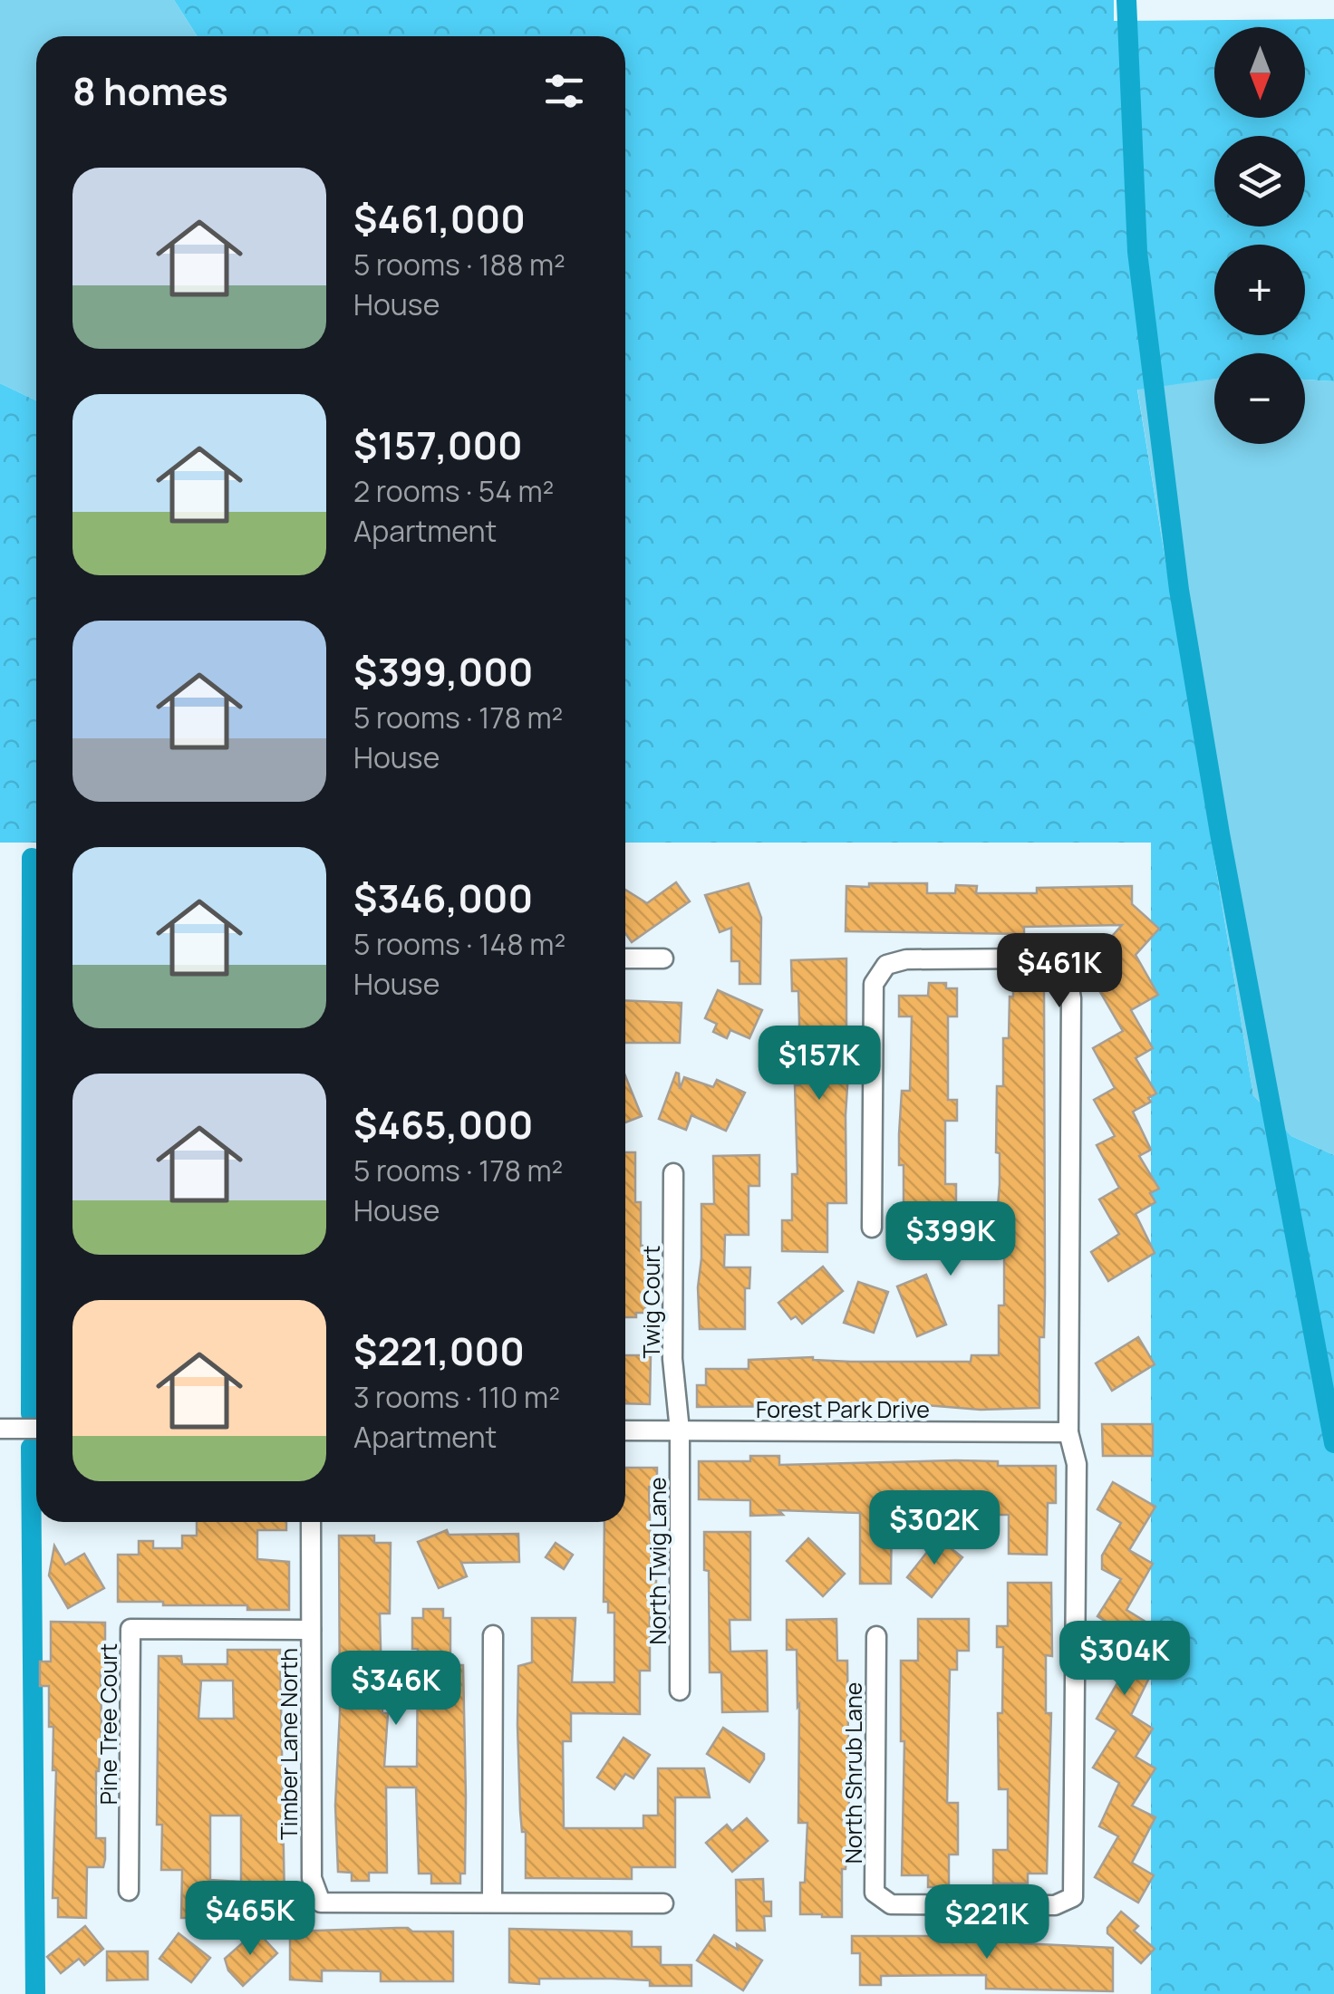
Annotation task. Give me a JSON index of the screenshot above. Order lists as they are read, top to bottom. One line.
{"streets":{"street":["Twig Court","Forest Park Drive","North Twig Lane","Pine Tree Court","Timber Lane North","North Shrub Lane"]},"crossings":[["Twig Court","Forest Park Drive"],["Twig Court","North Twig Lane"],["Forest Park Drive","North Twig Lane"],["Forest Park Drive","North Shrub Lane"],["Pine Tree Court","Timber Lane North"]],"north":"bottom","page":{"map_buttons":["+","−"],"heading":"8 homes","list":[{"name":"$461,000","note":"5 rooms · 188 m² · House"},{"name":"$157,000","note":"2 rooms · 54 m² · Apartment"},{"name":"$399,000","note":"5 rooms · 178 m² · House"},{"name":"$346,000","note":"5 rooms · 148 m² · House"},{"name":"$465,000","note":"5 rooms · 178 m² · House"},{"name":"$221,000","note":"3 rooms · 110 m² · Apartment"}],"price":["$461K","$157K","$399K","$302K","$304K","$346K","$465K","$221K"]}}
